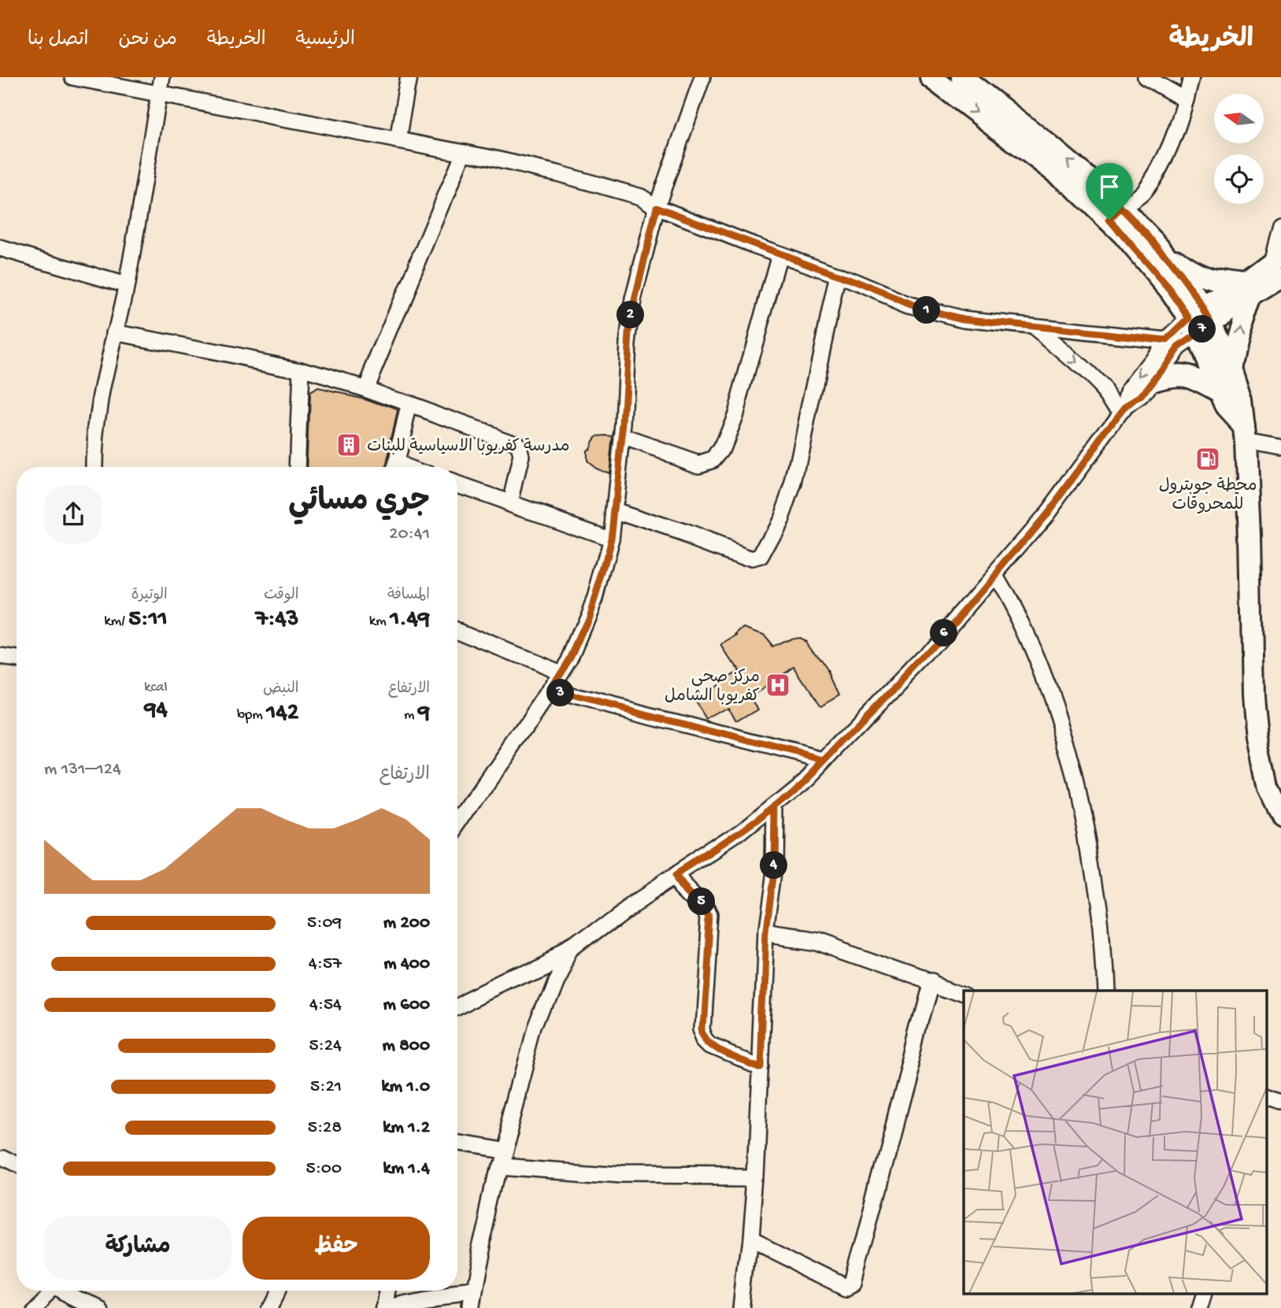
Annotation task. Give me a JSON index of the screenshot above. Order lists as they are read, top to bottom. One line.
{"places":{"building":["مدرسة كفريوبا الاسياسية للبنات"],"fuel station":["محطة جوبترول للمحروقات"],"hospital":["مركز صحي كفريوبا الشامل"]},"north":"left","page":{"header":"الخريطة","nav":["الرئيسية","الخريطة","من نحن","اتصل بنا"],"pins":["1","2","7","6","3","4","5"],"heading":["جري مسائي","20:41"],"stats":[["المسافة","1.49 km"],["الوقت","7:43"],["الوتيرة","5:11 /km"],["الارتفاع","9 m"],["النبض","142 bpm"],["kcal","94"]],"chart":["الارتفاع","124–131 m"],"list":[{"name":"200 m","note":"5:09"},{"name":"400 m","note":"4:57"},{"name":"600 m","note":"4:54"},{"name":"800 m","note":"5:24"},{"name":"1.0 km","note":"5:21"},{"name":"1.2 km","note":"5:28"},{"name":"1.4 km","note":"5:00"}],"buttons":["حفظ","مشاركة"]}}
